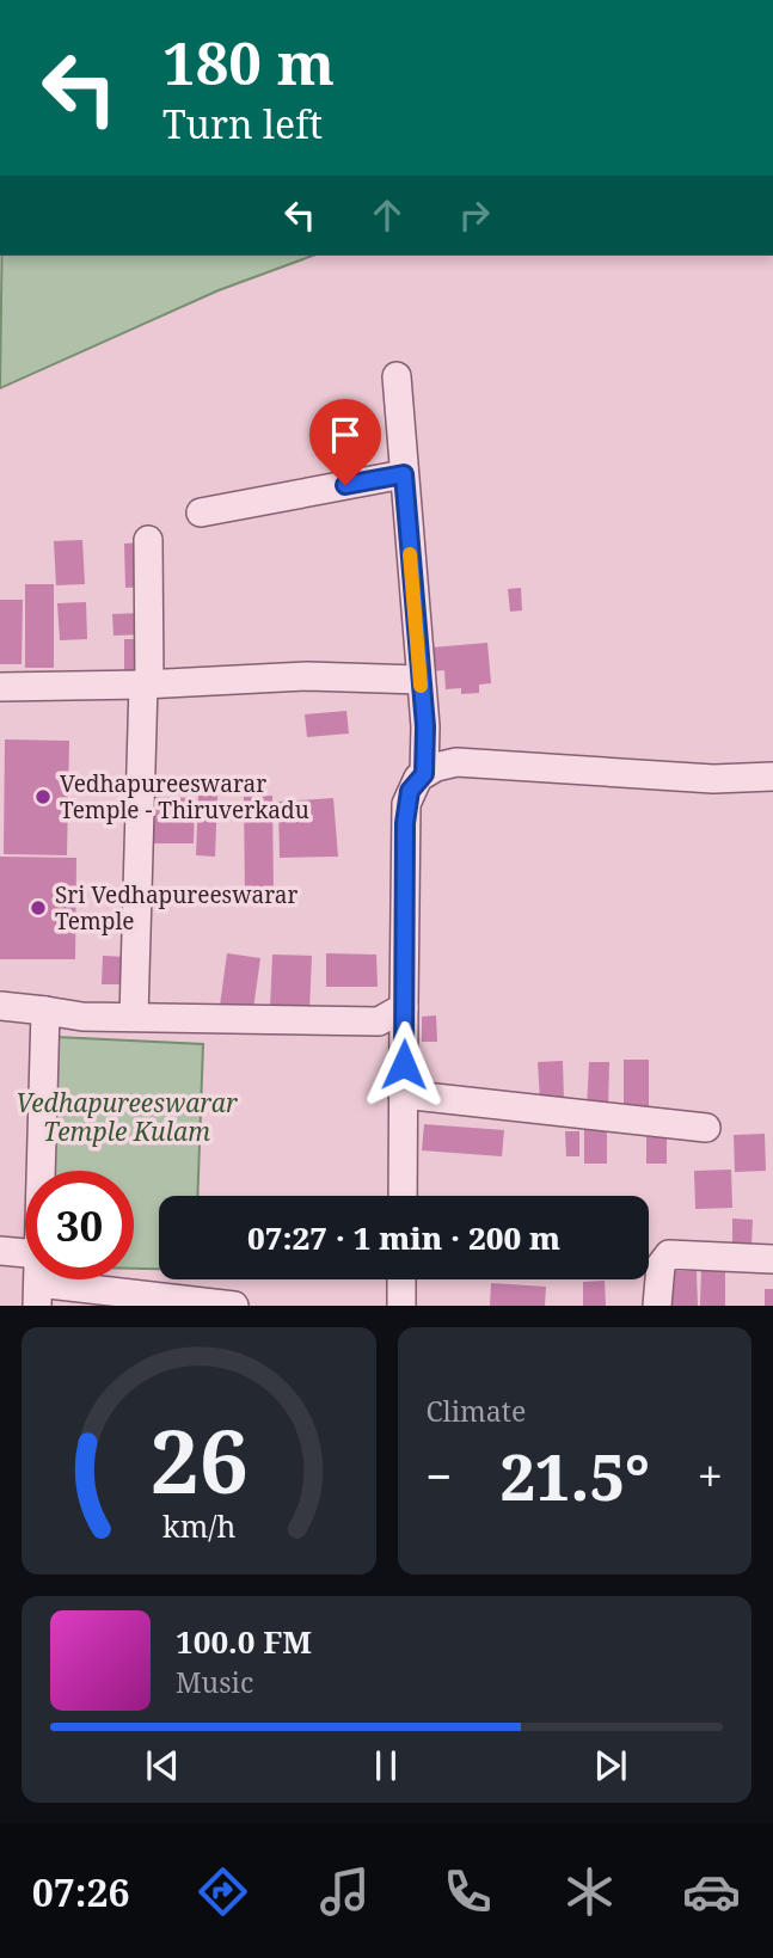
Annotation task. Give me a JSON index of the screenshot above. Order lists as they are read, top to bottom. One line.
{"water":["Vedhapureeswarar Temple Kulam"],"places":["Vedhapureeswarar Temple - Thiruverkadu","Sri Vedhapureeswarar Temple"],"page":{"turn":["180 m","Turn left"],"limit":"30","trip":"07:27 · 1 min · 200 m","tile":"Climate","heat":["−","21.5°","+"],"song":["100.0 FM","Music"],"tabs":"07:26","gauge":["26","km/h"]}}
